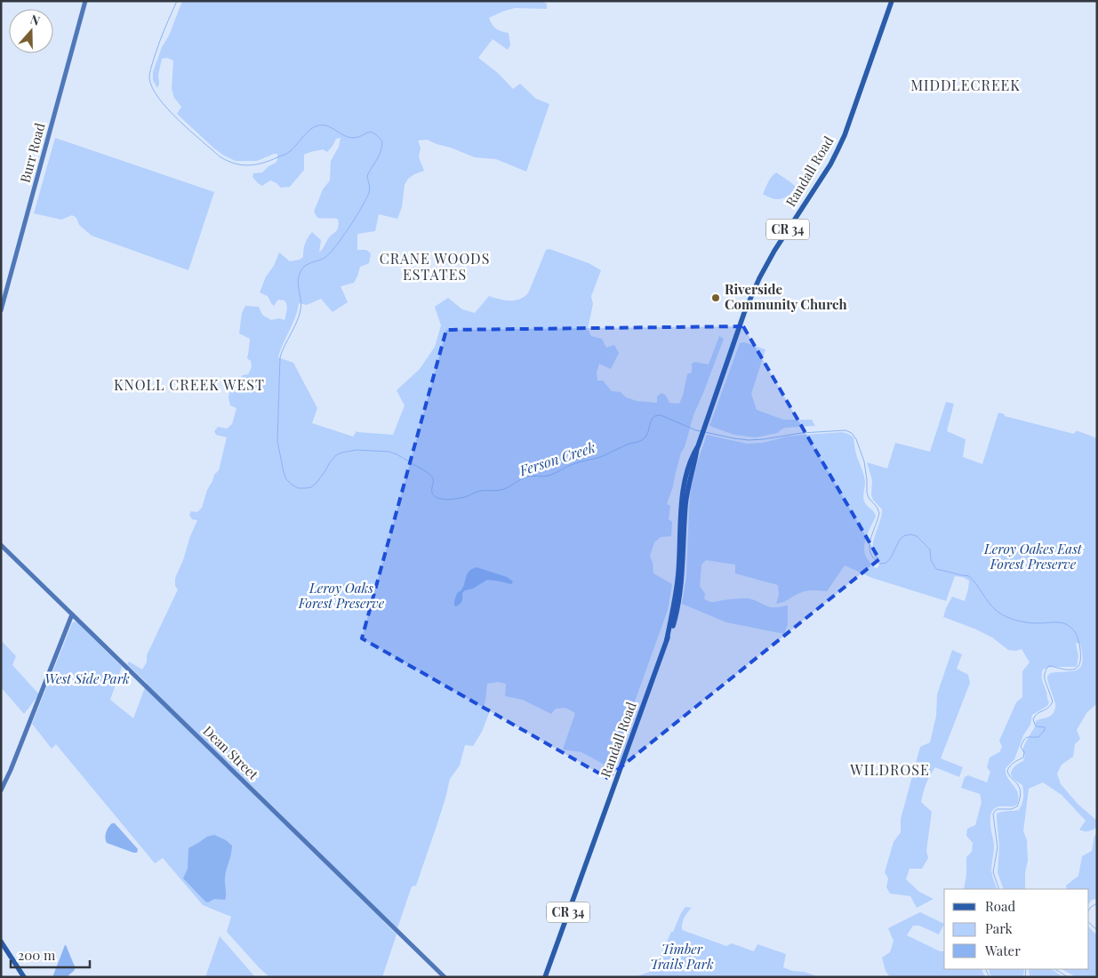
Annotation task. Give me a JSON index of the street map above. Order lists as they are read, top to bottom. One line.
{"streets":{"main road":["Randall Road","CR 34"],"street":["Burr Road","Dean Street"]},"districts":["MIDDLECREEK","CRANE WOODS ESTATES","KNOLL CREEK WEST","WILDROSE"],"water":["Ferson Creek"],"parks":["Leroy Oakes East Forest Preserve","Leroy Oaks Forest Preserve","West Side Park","Timber Trails Park"],"places":["Riverside Community Church"],"legend":["Road","Park","Water"],"scale_bar":"200 m","north":"top"}
